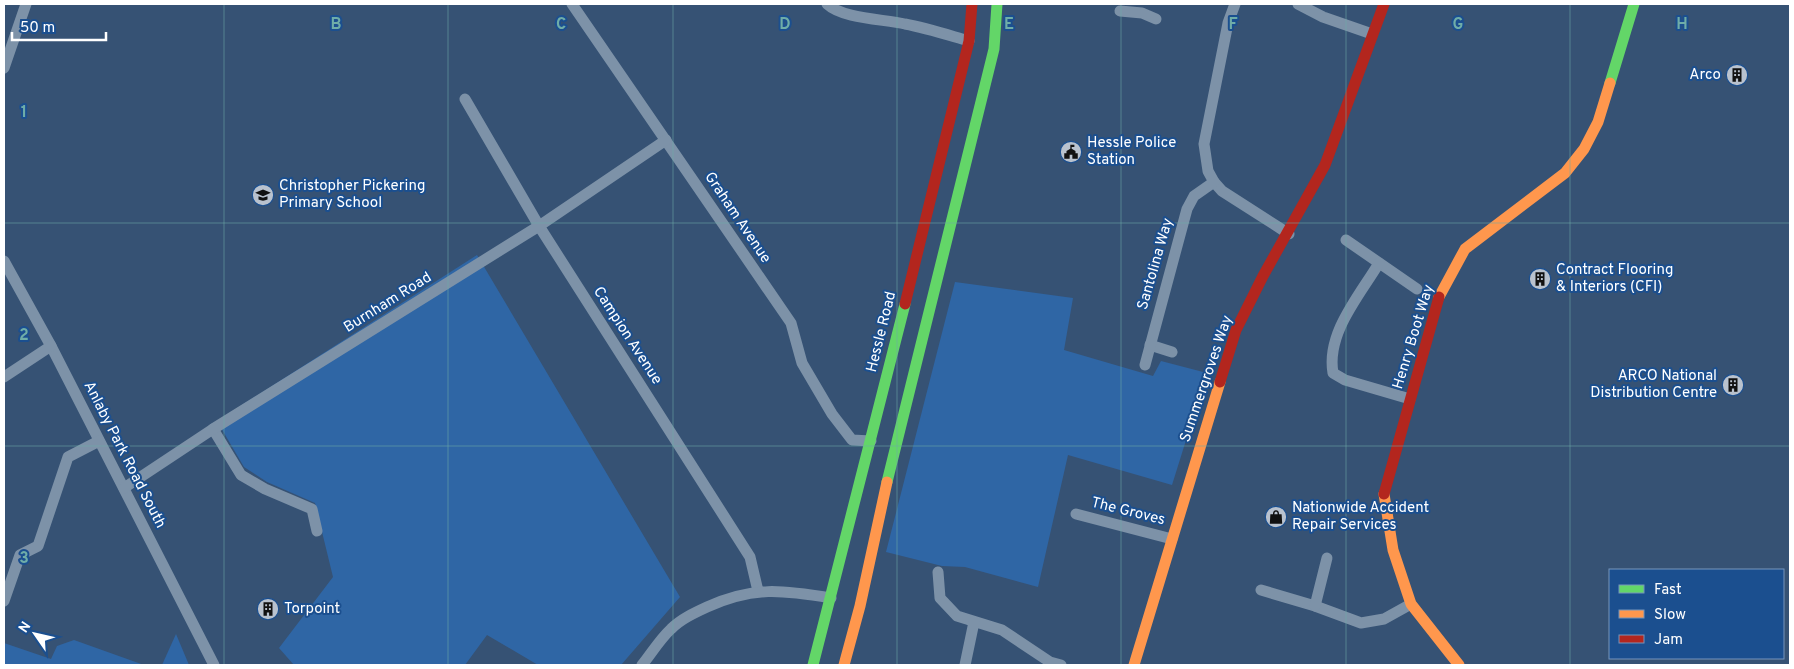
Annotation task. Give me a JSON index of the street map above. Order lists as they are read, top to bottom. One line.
{"streets":{"street":["Graham Avenue","Santolina Way","Burnham Road","Hessle Road","Campion Avenue","Henry Boot Way","Summergroves Way","Anlaby Park Road South","The Groves"]},"crossings":[["Graham Avenue","Burnham Road"],["Graham Avenue","Hessle Road"],["Burnham Road","Campion Avenue"],["Burnham Road","Anlaby Park Road South"],["Summergroves Way","The Groves"]],"places":{"building":["Arco","Contract Flooring & Interiors (CFI)","ARCO National Distribution Centre","Torpoint"],"public building":["Hessle Police Station"],"school or university":["Christopher Pickering Primary School"],"shop":["Nationwide Accident Repair Services"]},"legend":["Fast","Slow","Jam"],"scale_bar":"50 m","north":"top left","grid":{"columns":["B","C","D","E","F","G","H"],"rows":["1","2","3"]}}
